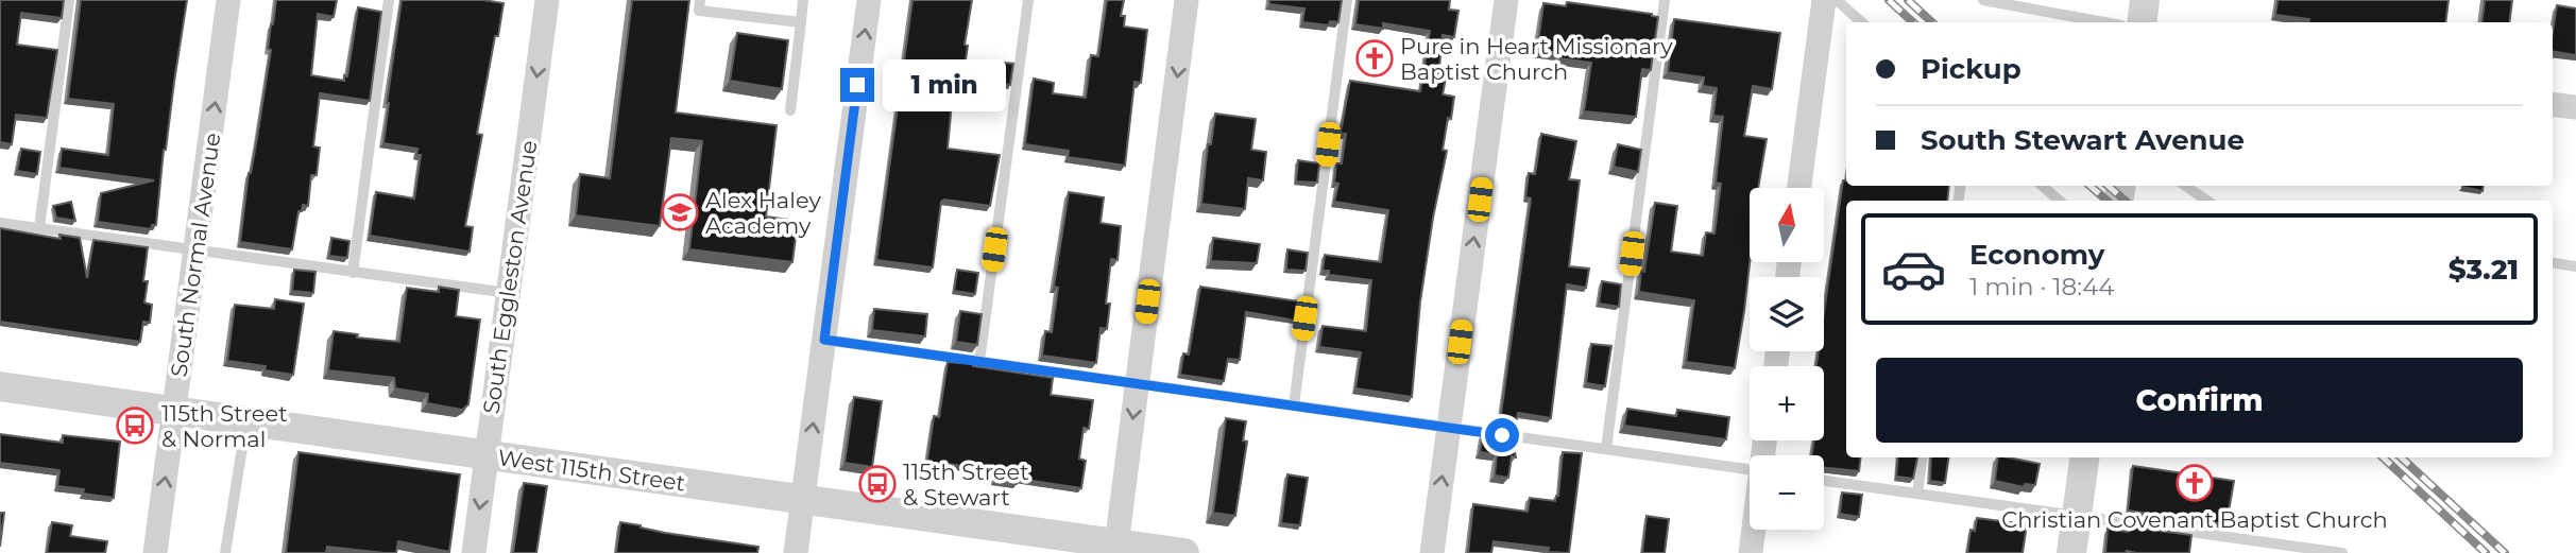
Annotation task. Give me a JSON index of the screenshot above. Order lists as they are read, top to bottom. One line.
{"streets":{"street":["South Normal Avenue","South Eggleston Avenue","West 115th Street"]},"crossings":[["South Normal Avenue","West 115th Street"],["South Eggleston Avenue","West 115th Street"]],"one_way":["South Normal Avenue","South Eggleston Avenue"],"places":{"church":["Pure in Heart Missionary Baptist Church","Christian Covenant Baptist Church"],"school or university":["Alex Haley Academy"],"bus stop":["115th Street & Normal","115th Street & Stewart"]},"north":"top","page":{"banner":["Pickup","South Stewart Avenue"],"bubble":"1 min","map_buttons":["+","−"],"list":[{"name":"Economy","note":"1 min · 18:44","value":"$3.21"}],"buttons":"Confirm"}}
